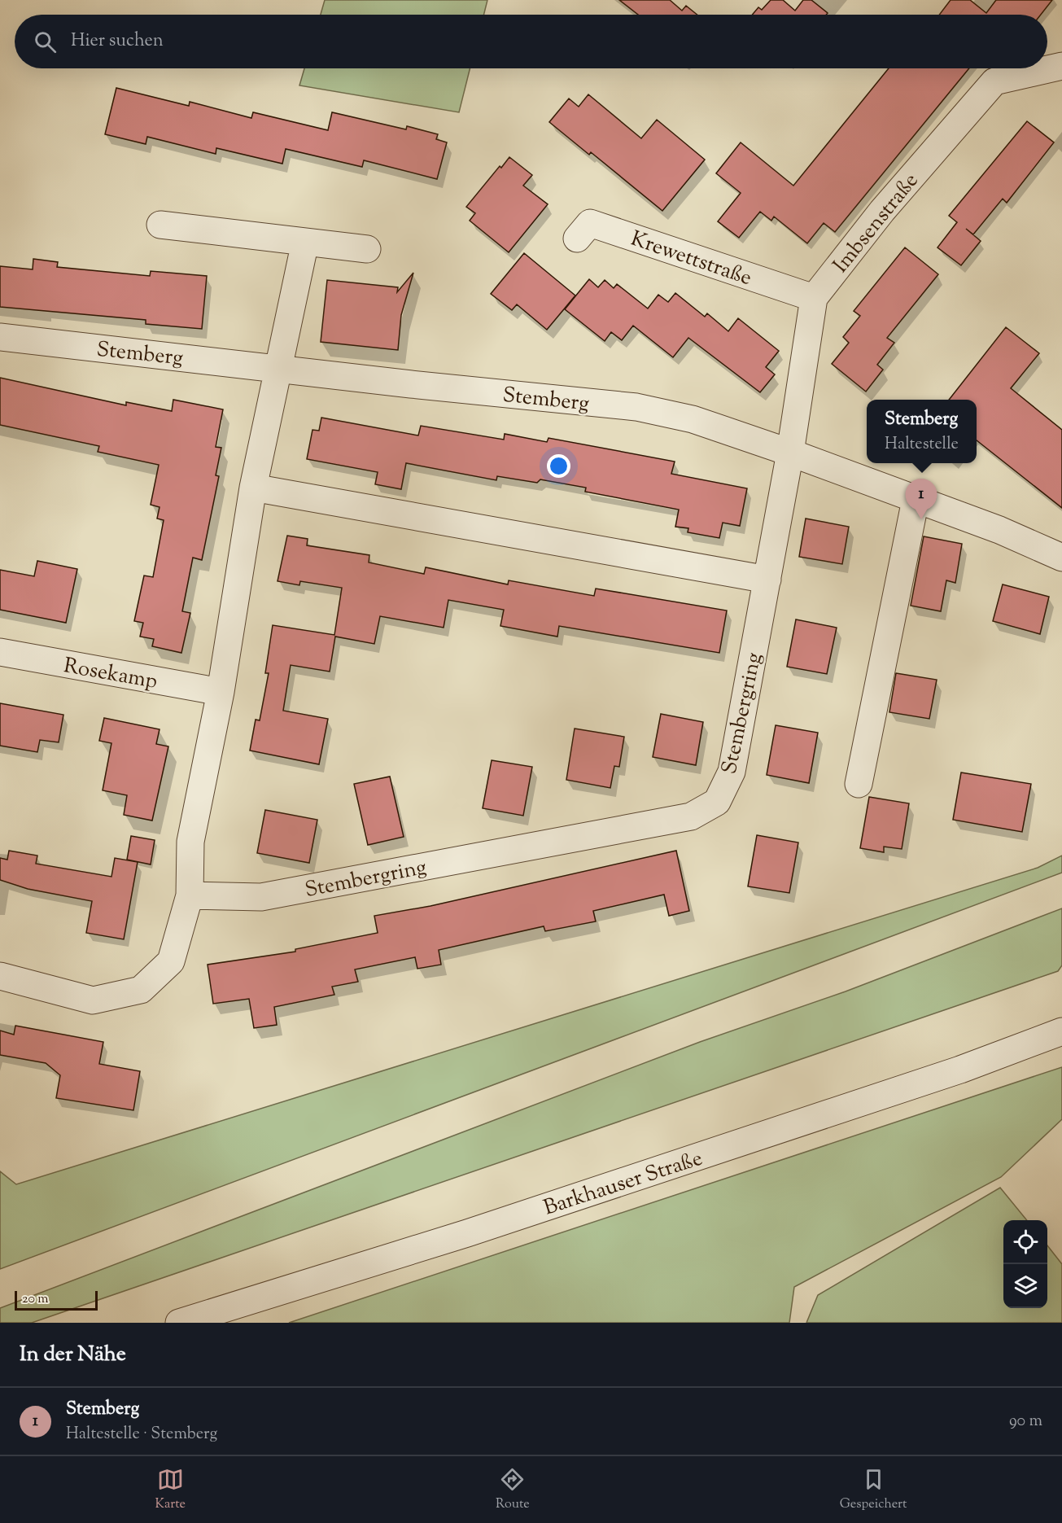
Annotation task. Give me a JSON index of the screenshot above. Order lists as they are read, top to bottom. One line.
{"streets":{"street":["Imbsenstraße","Krewettstraße","Stemberg","Rosekamp","Stembergring","Barkhauser Straße"]},"crossings":[["Imbsenstraße","Krewettstraße"],["Imbsenstraße","Stemberg"],["Imbsenstraße","Stembergring"],["Stemberg","Stembergring"]],"scale_bar":"20 m","page":{"search":"Hier suchen","popup":["Stemberg","Haltestelle"],"pins":"1","scale":"20 m","heading":"In der Nähe","list":[{"mark":"1","name":"Stemberg","note":"Haltestelle · Stemberg","value":"90 m"}],"nav":["Karte","Route","Gespeichert"]}}
